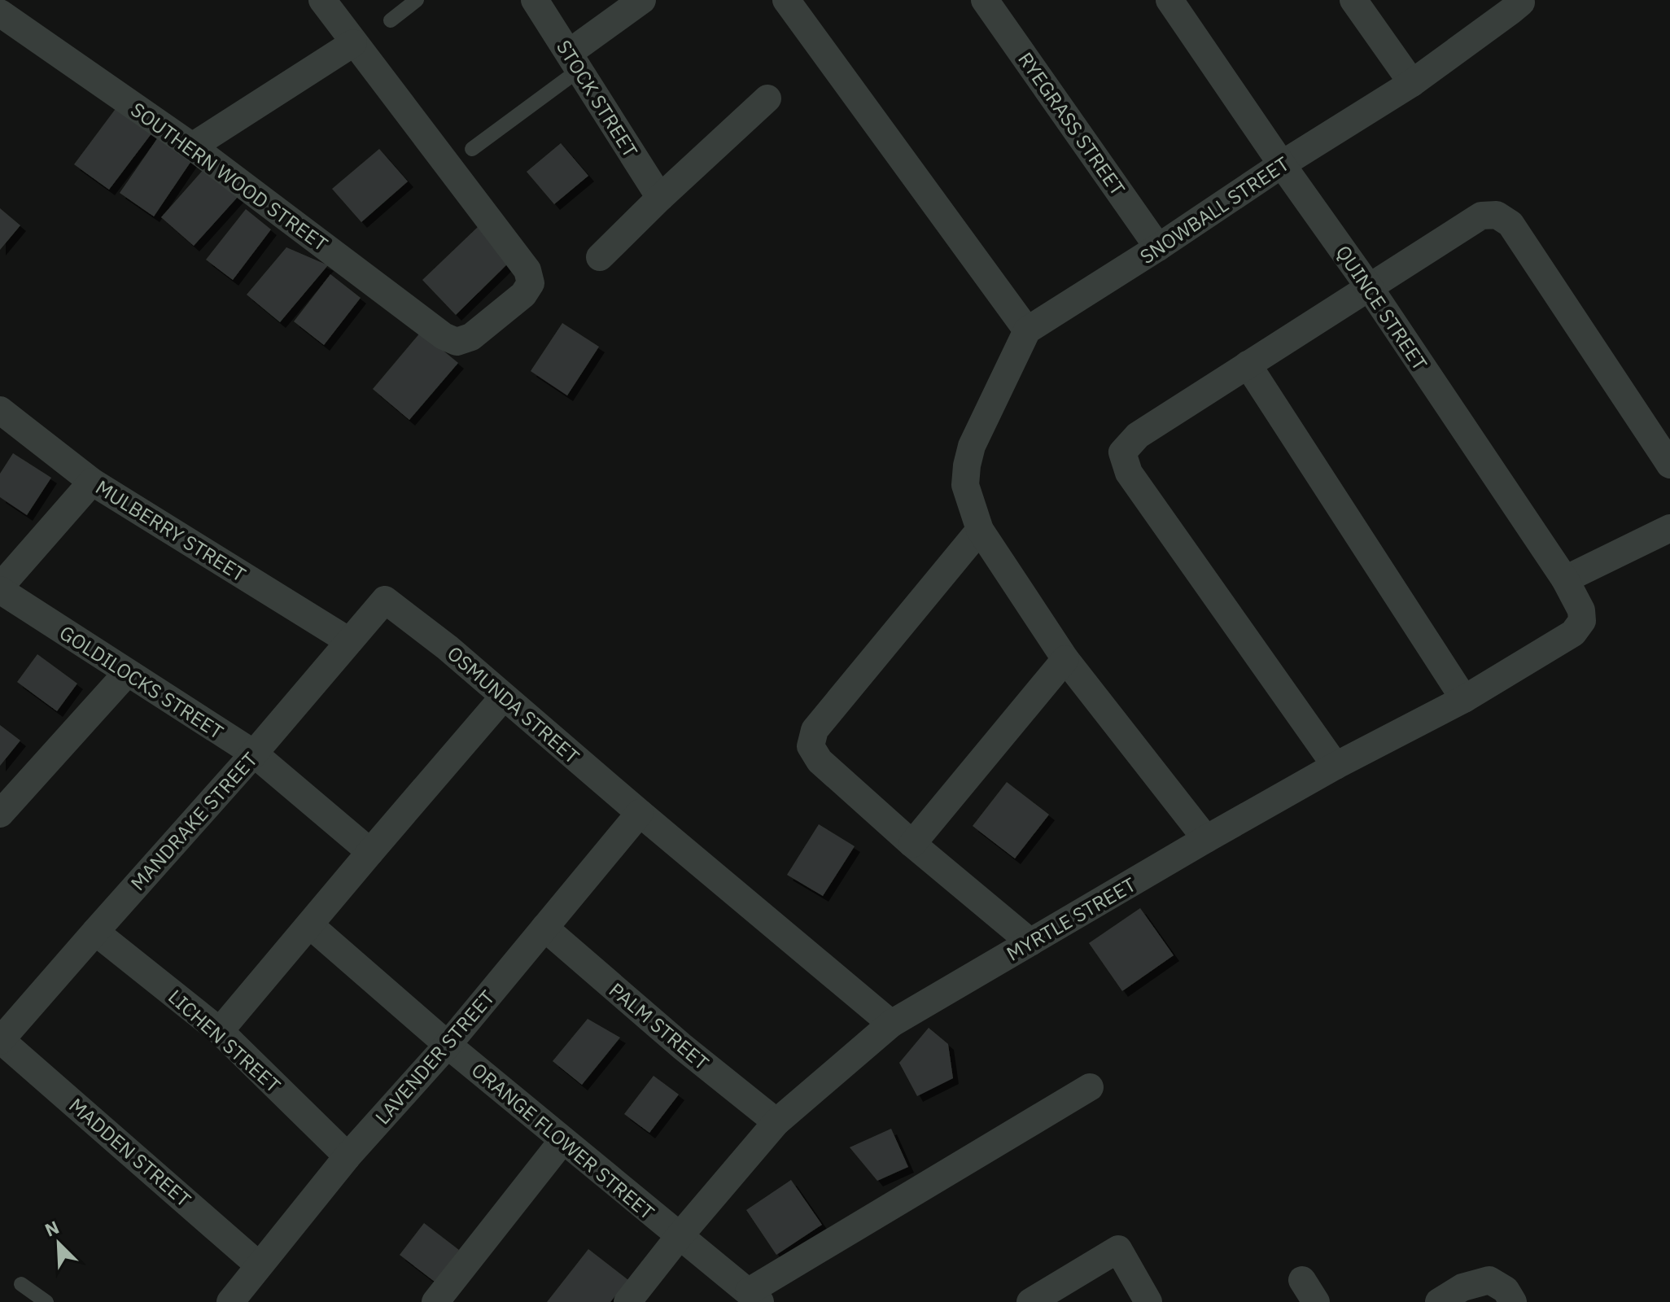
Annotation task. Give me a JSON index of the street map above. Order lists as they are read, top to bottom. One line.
{"streets":{"street":["STOCK STREET","RYEGRASS STREET","SOUTHERN WOOD STREET","SNOWBALL STREET","QUINCE STREET","MULBERRY STREET","GOLDILOCKS STREET","OSMUNDA STREET","MANDRAKE STREET","MYRTLE STREET","PALM STREET","LICHEN STREET","LAVENDER STREET","ORANGE FLOWER STREET","MADDEN STREET"]},"crossings":[["RYEGRASS STREET","SNOWBALL STREET"],["SNOWBALL STREET","QUINCE STREET"],["QUINCE STREET","MYRTLE STREET"],["MULBERRY STREET","MANDRAKE STREET"],["GOLDILOCKS STREET","MANDRAKE STREET"],["OSMUNDA STREET","MANDRAKE STREET"],["OSMUNDA STREET","MYRTLE STREET"],["OSMUNDA STREET","LAVENDER STREET"],["MANDRAKE STREET","LICHEN STREET"],["MANDRAKE STREET","MADDEN STREET"],["MYRTLE STREET","PALM STREET"],["MYRTLE STREET","ORANGE FLOWER STREET"],["PALM STREET","LAVENDER STREET"],["LICHEN STREET","LAVENDER STREET"],["LAVENDER STREET","ORANGE FLOWER STREET"],["LAVENDER STREET","MADDEN STREET"]],"north":"top left"}
